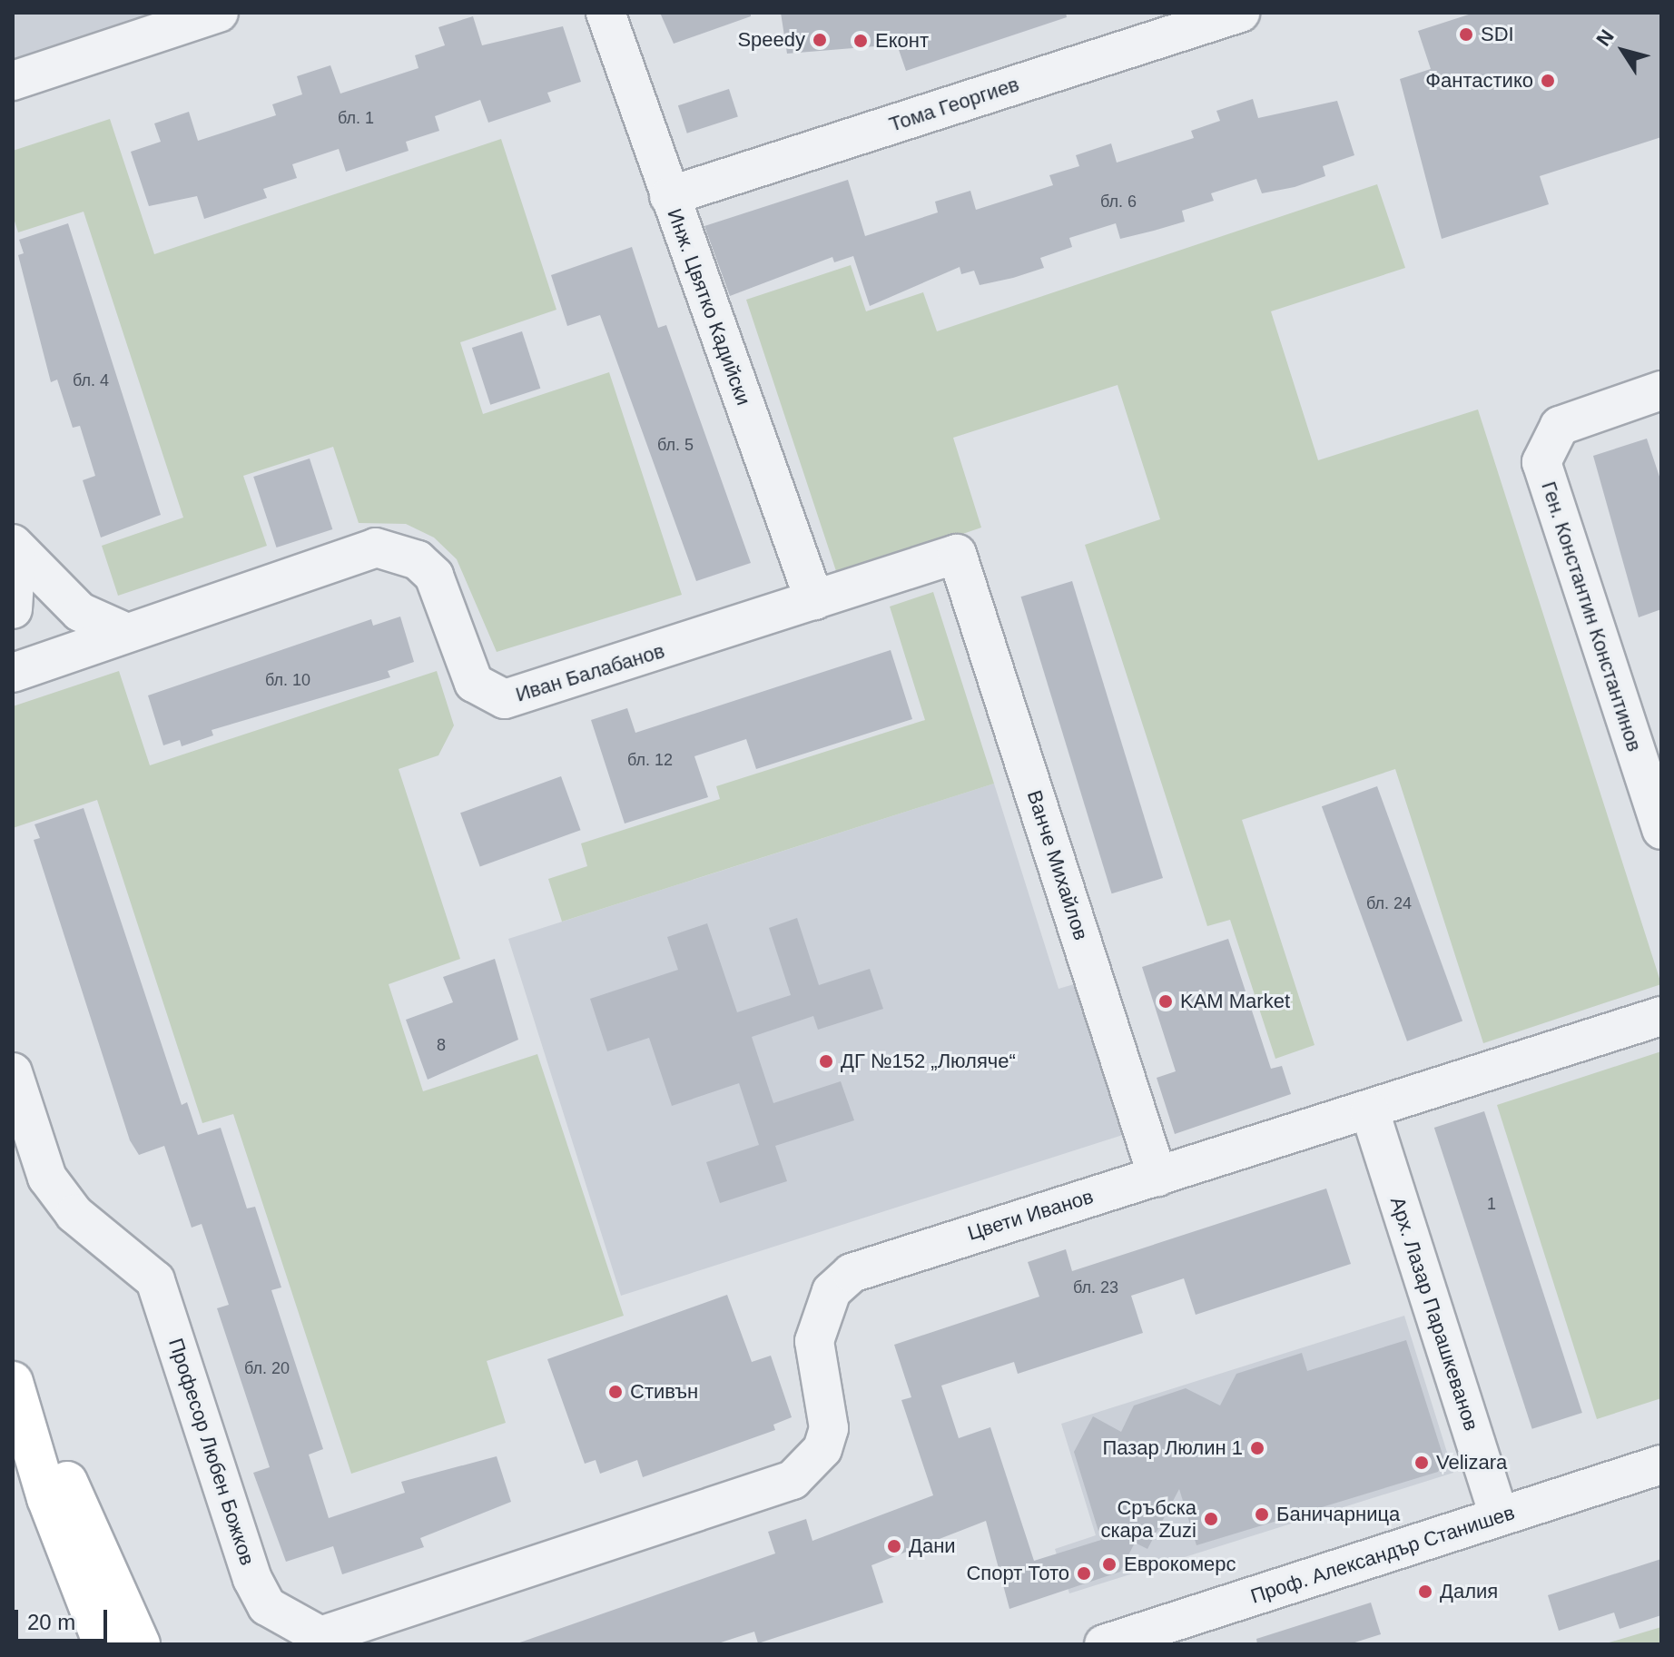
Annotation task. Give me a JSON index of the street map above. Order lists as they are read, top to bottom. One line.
{"streets":{"street":["Тома Георгиев","Инж. Цвятко Кадийски","Ген. Константин Константинов","Иван Балабанов","Ванче Михайлов","Цвети Иванов","Арх. Лазар Парашкеванов","Професор Любен Божков","Проф. Александър Станишев"]},"crossings":[["Тома Георгиев","Инж. Цвятко Кадийски"],["Инж. Цвятко Кадийски","Иван Балабанов"],["Иван Балабанов","Ванче Михайлов"],["Ванче Михайлов","Цвети Иванов"],["Цвети Иванов","Арх. Лазар Парашкеванов"],["Цвети Иванов","Професор Любен Божков"],["Арх. Лазар Парашкеванов","Проф. Александър Станишев"]],"places":["SDI","Speedy","Еконт","Фантастико","KAM Market","ДГ №152 „Люляче“","Стивън","Пазар Люлин 1","Velizara","Баничарница","Сръбска скара Zuzi","Дани","Еврокомерс","Спорт Тото","Далия"],"house_numbers":["бл. 1","бл. 6","бл. 4","бл. 5","бл. 10","бл. 12","бл. 24","8","1","бл. 23","бл. 20"],"scale_bar":"20 m","north":"top left"}
